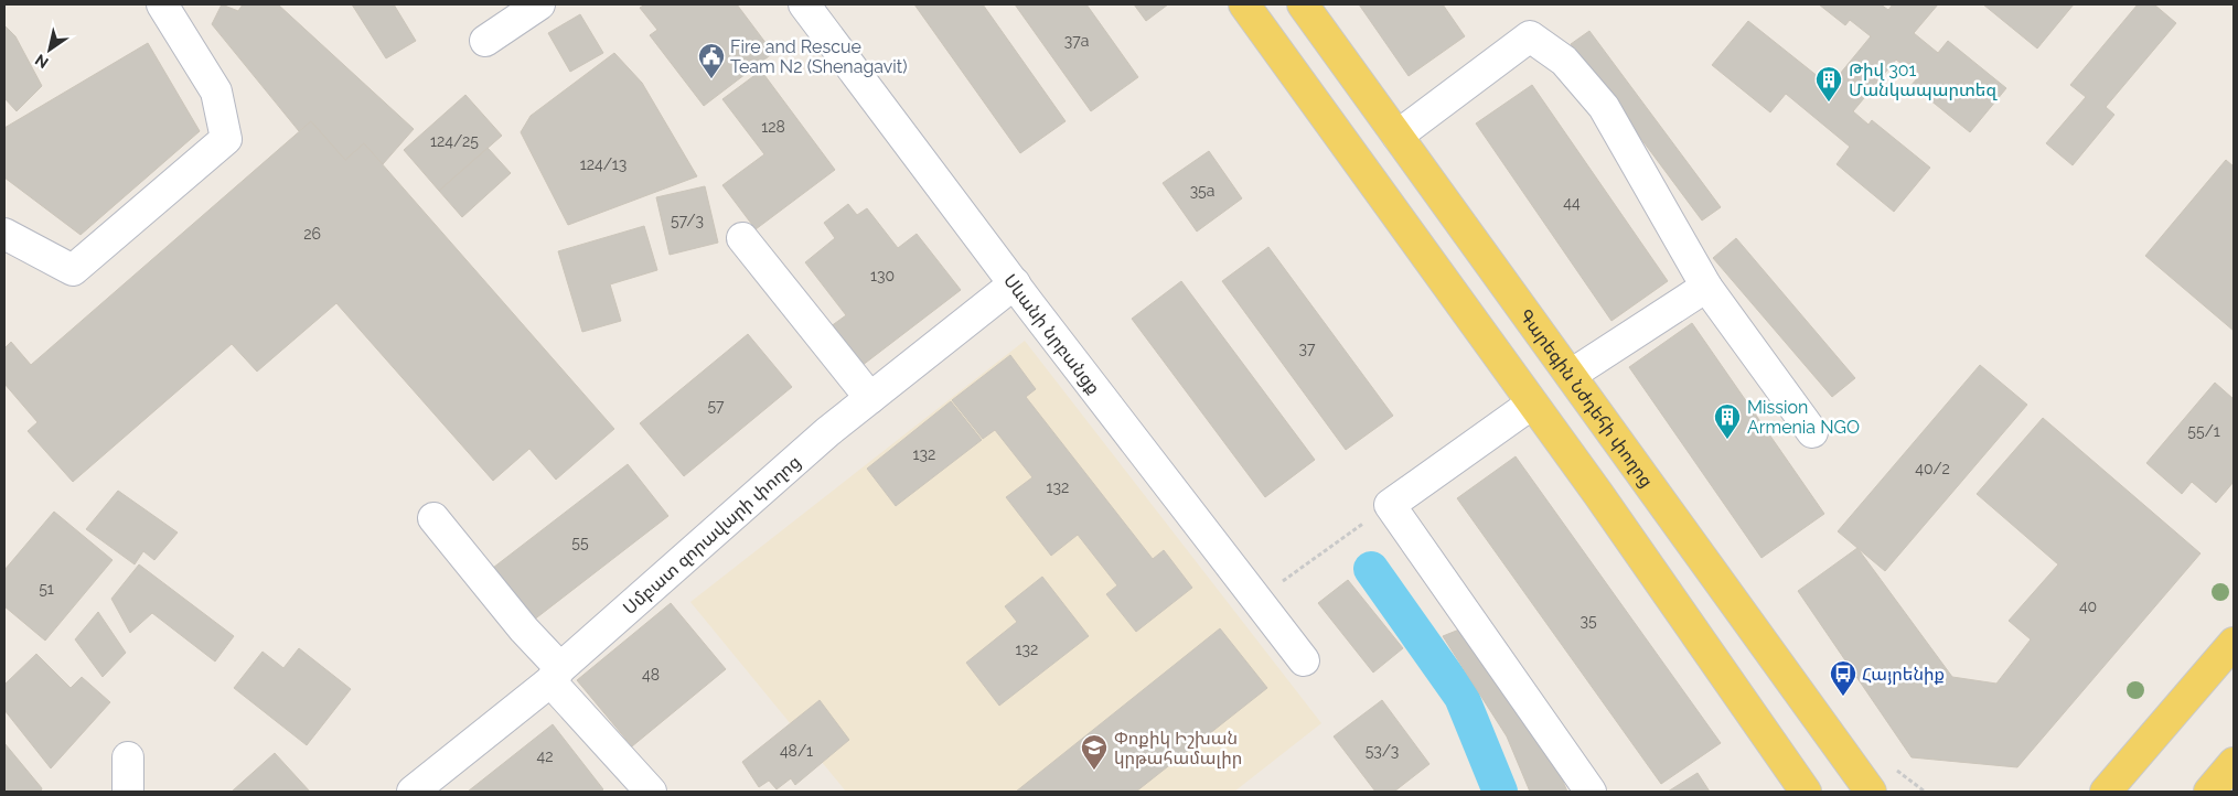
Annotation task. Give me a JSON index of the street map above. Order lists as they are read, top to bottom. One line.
{"streets":{"main road":["Գարեգին Նժդեհի փողոց"],"street":["Սևանի նրբանցք","Սմբատ զորավարի փողոց"]},"crossings":[["Սևանի նրբանցք","Սմբատ զորավարի փողոց"]],"places":{"public building":["Fire and Rescue Team N2 (Shenagavit)"],"building":["Թիվ 301 Մանկապարտեզ","Mission Armenia NGO"],"bus stop":["Հայրենիք"],"school or university":["Փոքիկ Իշխան կրթահամալիր"]},"house_numbers":["37a","128","124/25","124/13","35a","44","57/3","26","130","37","57","55/1","132","40/2","132","55","51","40","35","132","48","48/1","53/3","42"],"north":"bottom left"}
